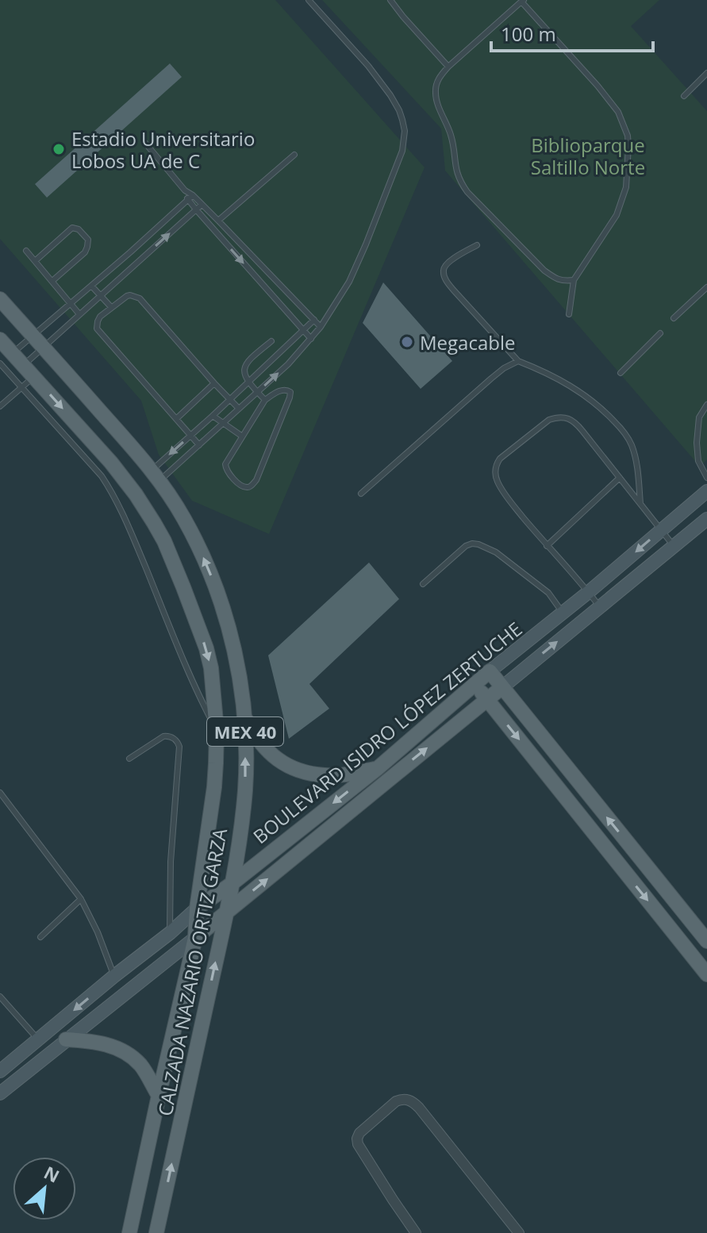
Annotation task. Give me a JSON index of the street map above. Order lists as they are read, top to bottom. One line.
{"streets":{"main road":["MEX 40","BOULEVARD ISIDRO LÓPEZ ZERTUCHE","CALZADA NAZARIO ORTIZ GARZA"]},"crossings":[["BOULEVARD ISIDRO LÓPEZ ZERTUCHE","CALZADA NAZARIO ORTIZ GARZA"]],"parks":["Biblioparque Saltillo Norte"],"places":["Estadio Universitario Lobos UA de C","Megacable"],"scale_bar":"100 m","north":"top right"}
